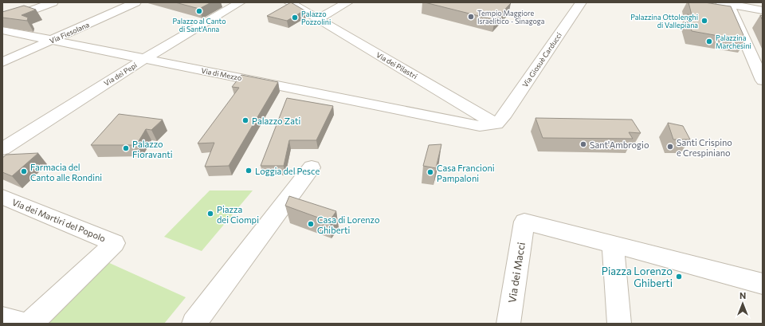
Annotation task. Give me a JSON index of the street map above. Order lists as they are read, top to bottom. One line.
{"streets":{"street":["Via Fiesolana","Via Giosuè Carducci","Via dei Pilastri","Via dei Pepi","Via di Mezzo","Via dei Martiri del Popolo","Via dei Macci"]},"crossings":[["Via Fiesolana","Via di Mezzo"],["Via Giosuè Carducci","Via dei Pilastri"],["Via Giosuè Carducci","Via di Mezzo"],["Via dei Pilastri","Via di Mezzo"],["Via dei Pepi","Via di Mezzo"]],"places":["Palazzo al Canto di Sant'Anna","Tempio Maggiore Israelitico - Sinagoga","Palazzo Pozzolini","Palazzina Ottolenghi di Vallepiana","Palazzina Marchesini","Palazzo Zati","Sant'Ambrogio","Santi Crispino e Crespiniano","Palazzo Fioravanti","Loggia del Pesce","Farmacia del Canto alle Rondini","Casa Francioni Pampaloni","Piazza dei Ciompi","Casa di Lorenzo Ghiberti","Piazza Lorenzo Ghiberti"],"north":"top"}
